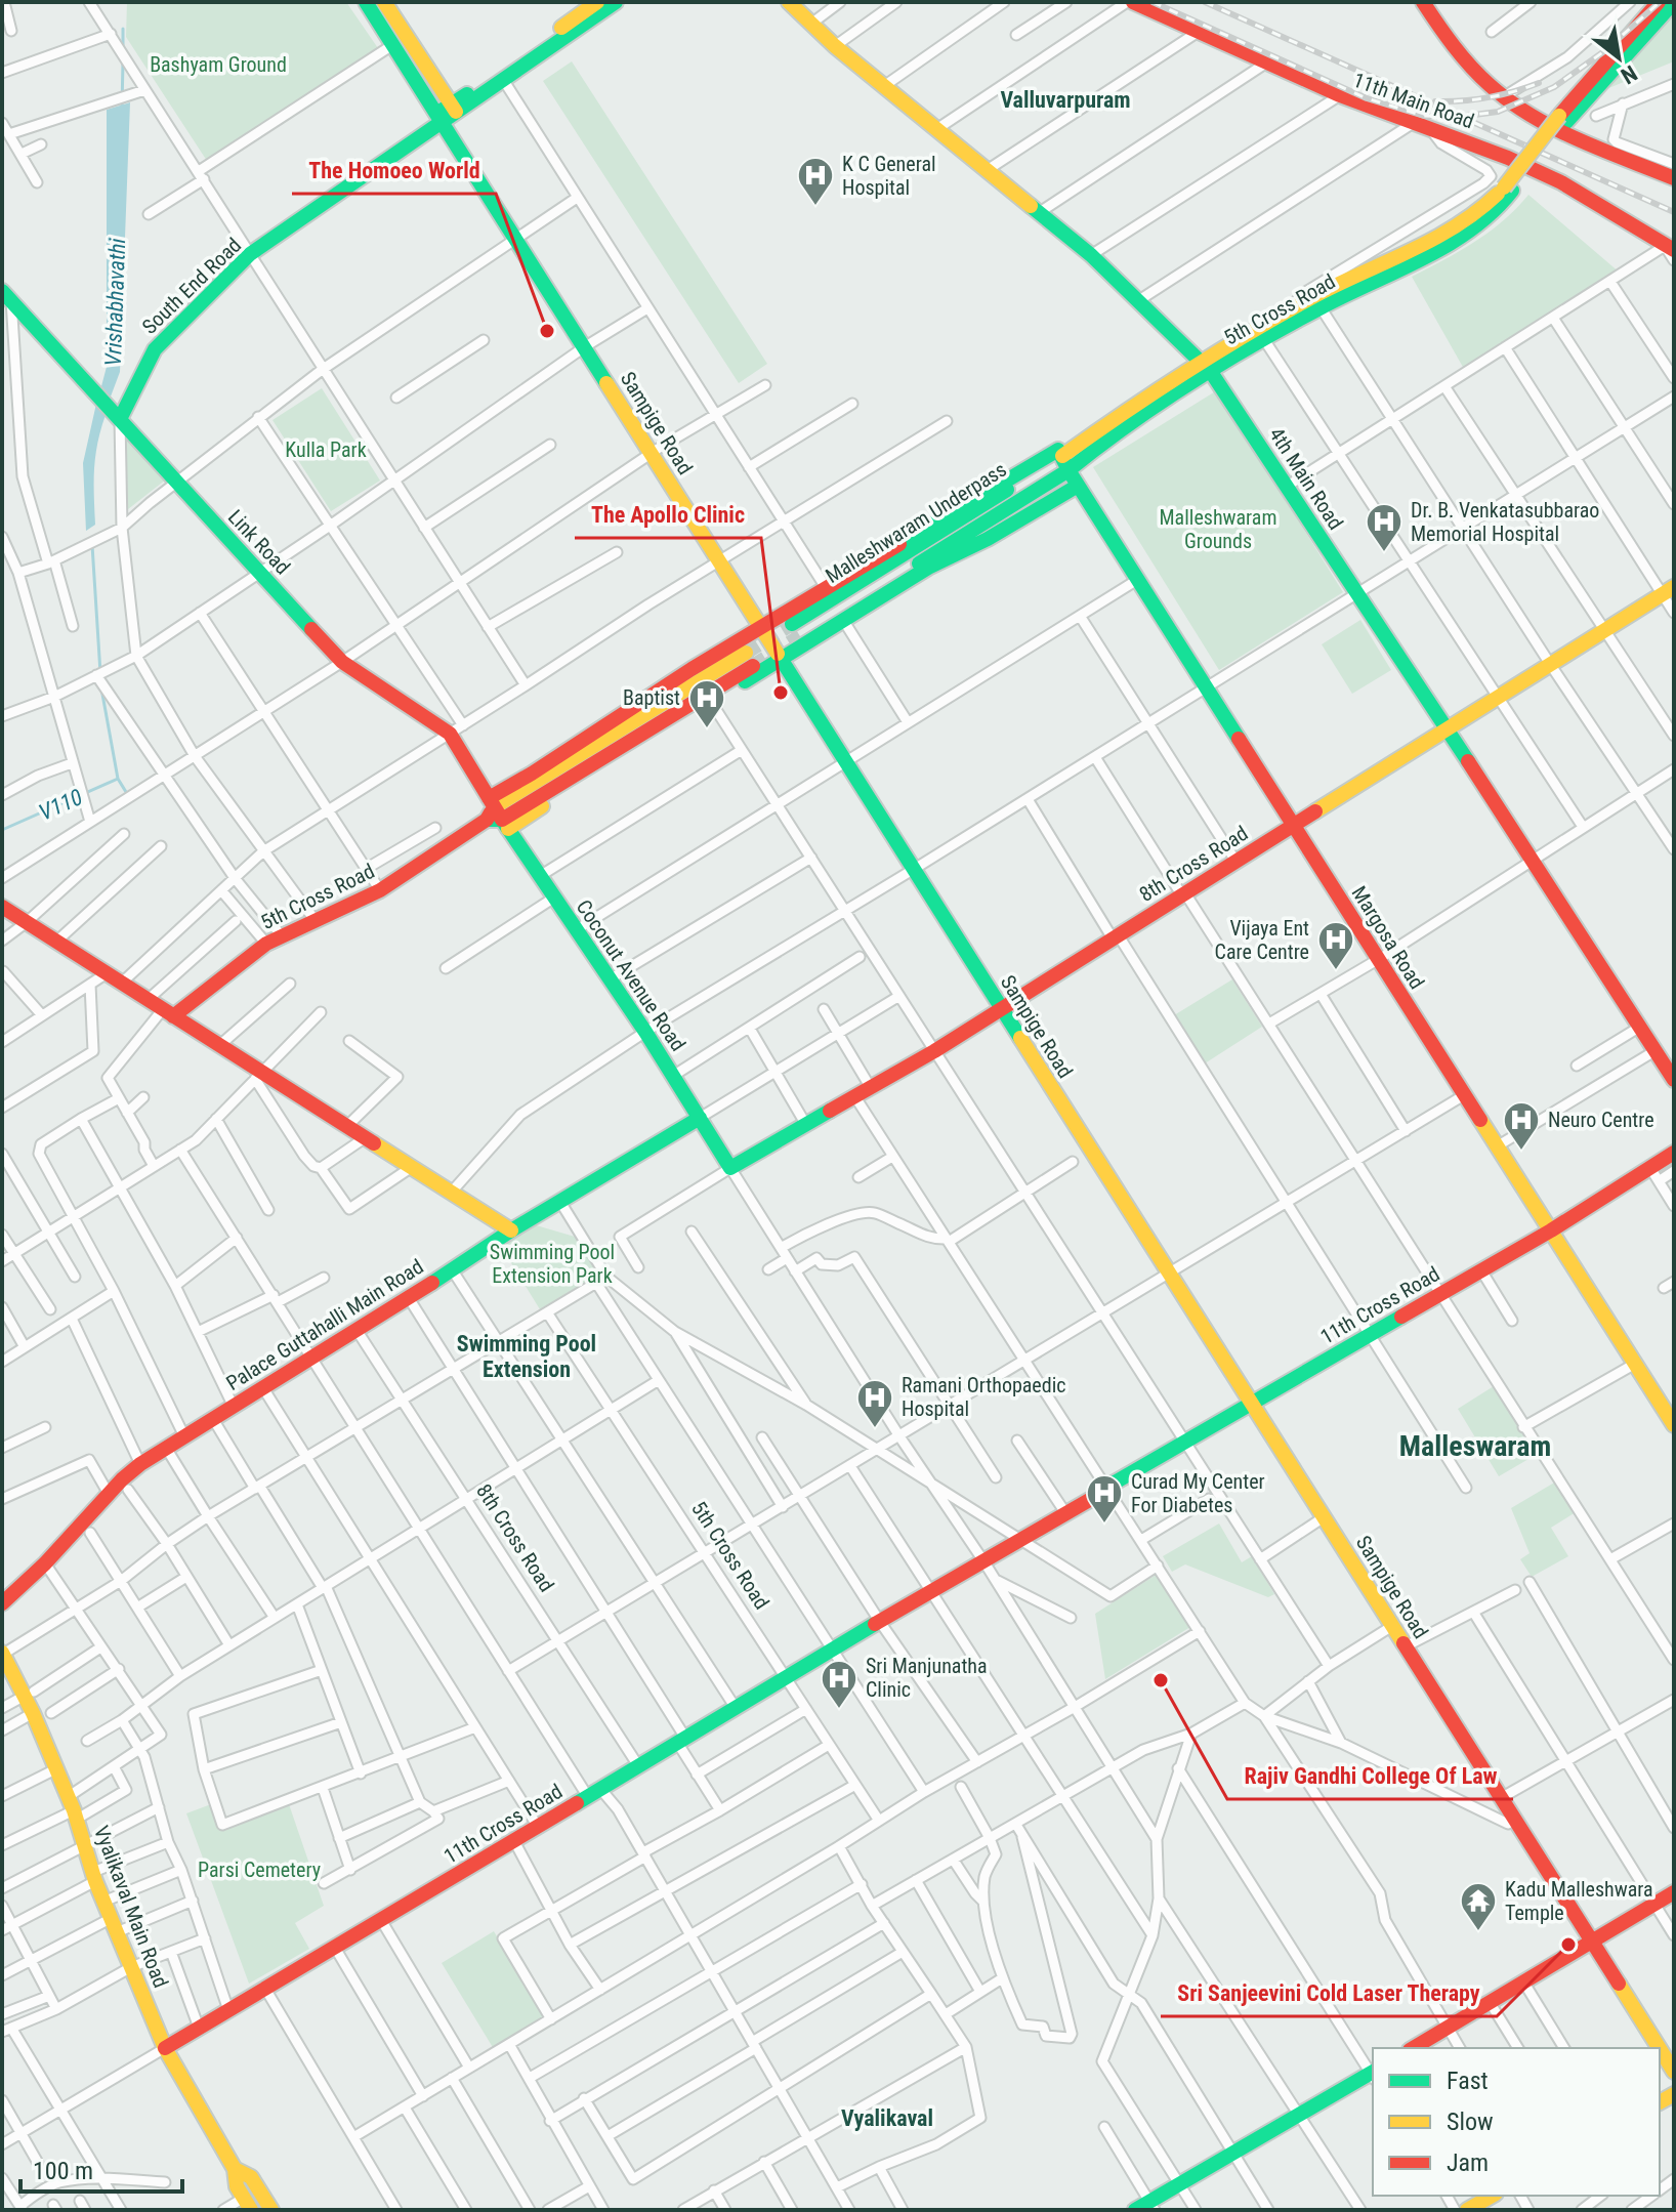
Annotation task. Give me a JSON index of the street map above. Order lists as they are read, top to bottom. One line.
{"streets":{"main road":["11th Main Road","South End Road","5th Cross Road","Sampige Road","4th Main Road","Malleshwaram Underpass","Link Road","8th Cross Road","Margosa Road","Coconut Avenue Road","11th Cross Road","Palace Guttahalli Main Road","Vyalikaval Main Road"]},"crossings":[["South End Road","Sampige Road"],["South End Road","Link Road"],["5th Cross Road","4th Main Road"],["5th Cross Road","Malleshwaram Underpass"],["5th Cross Road","Link Road"],["5th Cross Road","Margosa Road"],["5th Cross Road","Coconut Avenue Road"],["5th Cross Road","11th Cross Road"],["Sampige Road","8th Cross Road"],["Sampige Road","11th Cross Road"],["4th Main Road","8th Cross Road"],["Malleshwaram Underpass","Margosa Road"],["Link Road","Coconut Avenue Road"],["8th Cross Road","Margosa Road"],["8th Cross Road","Coconut Avenue Road"],["8th Cross Road","11th Cross Road"],["8th Cross Road","Palace Guttahalli Main Road"],["Margosa Road","11th Cross Road"],["Coconut Avenue Road","Palace Guttahalli Main Road"],["11th Cross Road","Vyalikaval Main Road"]],"districts":["Valluvarpuram","Swimming Pool Extension","Malleswaram","Vyalikaval"],"water":["Vrishabhavathi","V110"],"parks":["Bashyam Ground","Kulla Park","Malleshwaram Grounds","Swimming Pool Extension Park","Parsi Cemetery"],"places":{"hospital":["K C General Hospital","Dr. B. Venkatasubbarao Memorial Hospital","Baptist","Vijaya Ent Care Centre","Neuro Centre","Ramani Orthopaedic Hospital","Curad My Center For Diabetes","Sri Manjunatha Clinic"],"other":["The Homoeo World","The Apollo Clinic","Rajiv Gandhi College Of Law","Sri Sanjeevini Cold Laser Therapy"],"temple":["Kadu Malleshwara Temple"]},"legend":["Fast","Slow","Jam"],"scale_bar":"100 m","north":"bottom right"}
